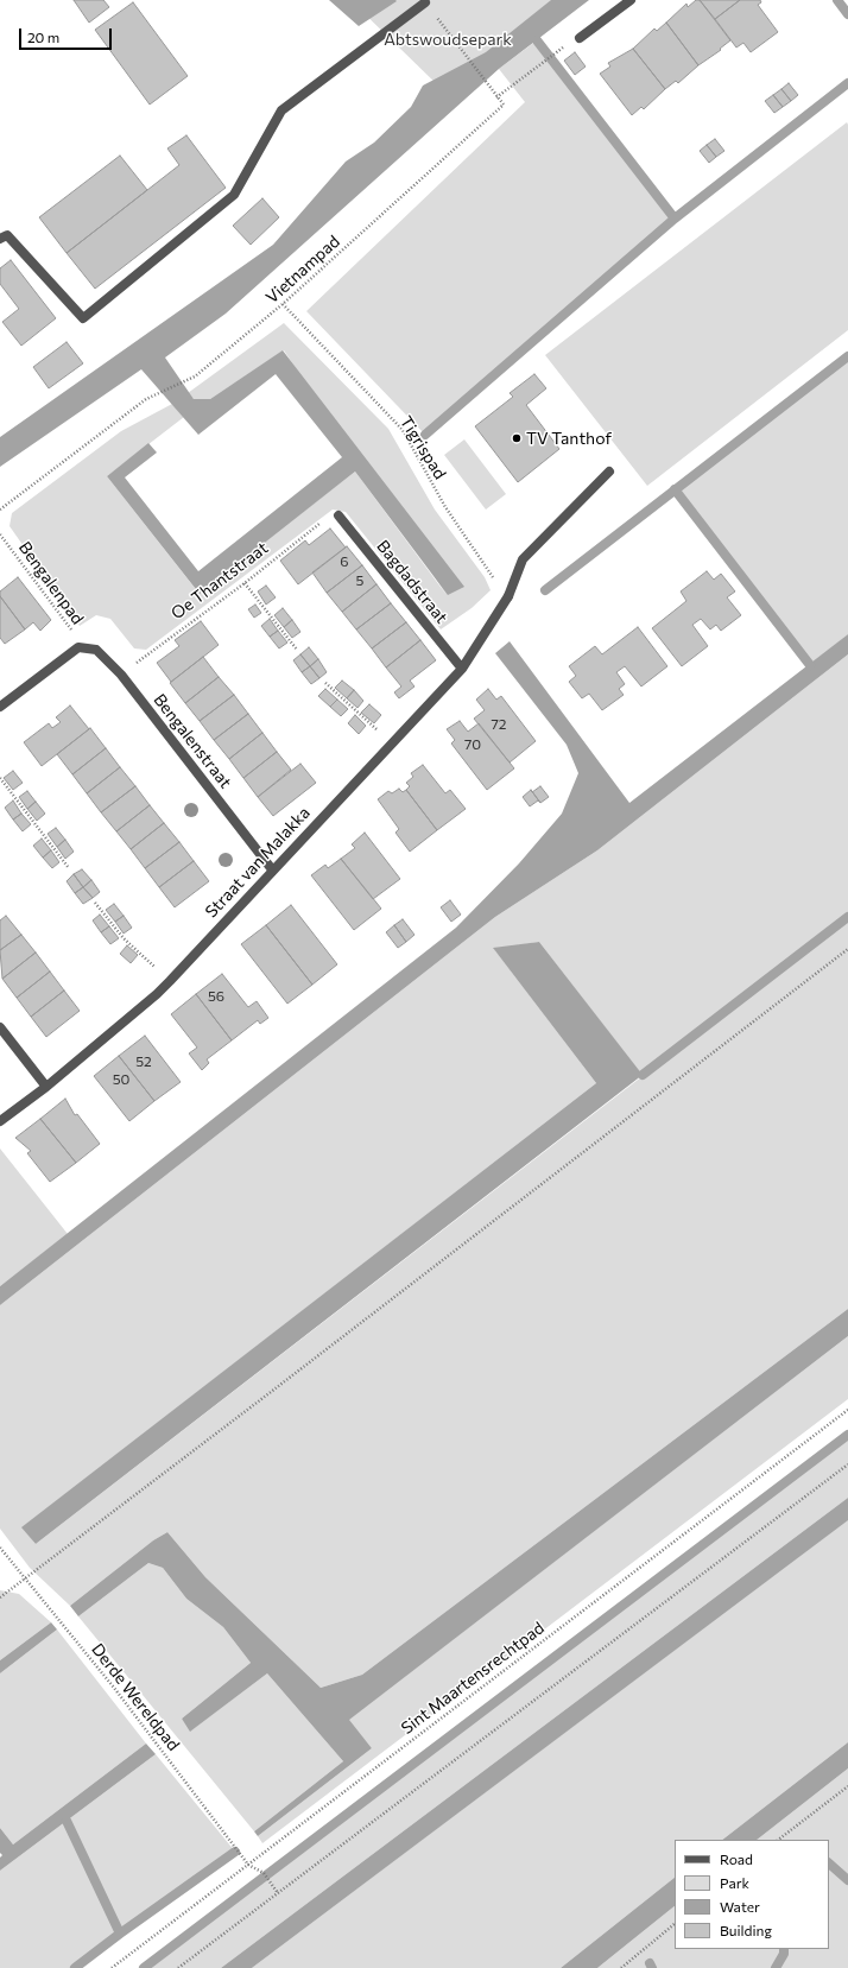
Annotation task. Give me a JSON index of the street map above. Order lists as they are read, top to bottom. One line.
{"streets":{"street":["Bagdadstraat","Bengalenstraat","Straat van Malakka"],"path":["Vietnampad","Tigrispad","Oe Thantstraat","Bengalenpad","Sint Maartensrechtpad","Derde Wereldpad"]},"crossings":[["Vietnampad","Tigrispad"],["Tigrispad","Straat van Malakka"],["Oe Thantstraat","Bagdadstraat"],["Oe Thantstraat","Bengalenstraat"],["Bagdadstraat","Straat van Malakka"],["Bengalenpad","Bengalenstraat"],["Bengalenstraat","Straat van Malakka"],["Sint Maartensrechtpad","Derde Wereldpad"]],"parks":["Abtswoudsepark"],"places":["TV Tanthof"],"house_numbers":["6","5","72","70","56","52","50"],"legend":["Road","Park","Water","Building"],"scale_bar":"20 m"}
